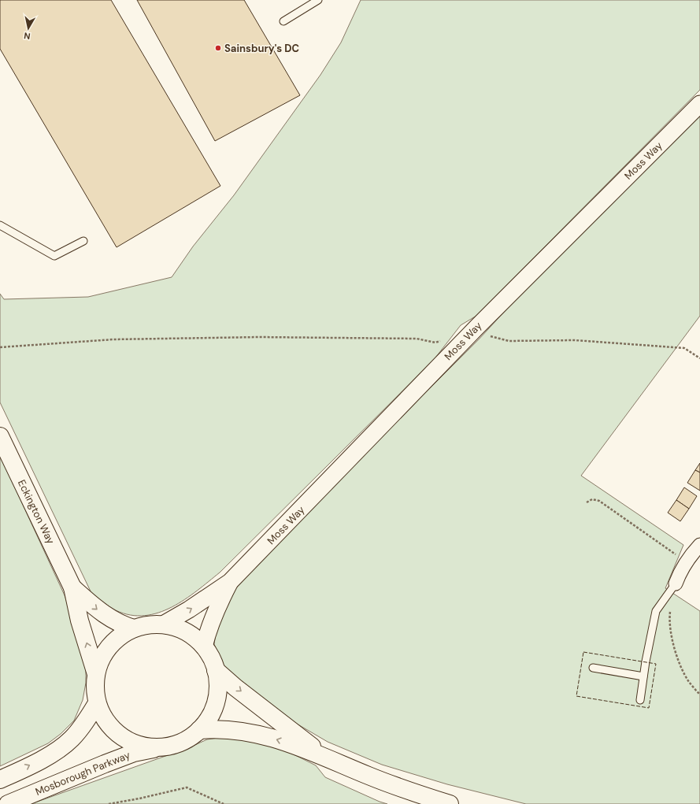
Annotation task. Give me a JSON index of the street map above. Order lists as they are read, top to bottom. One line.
{"streets":{"main road":["Eckington Way","Mosborough Parkway"],"street":["Moss Way"]},"places":["Sainsbury's DC"],"north":"bottom"}
